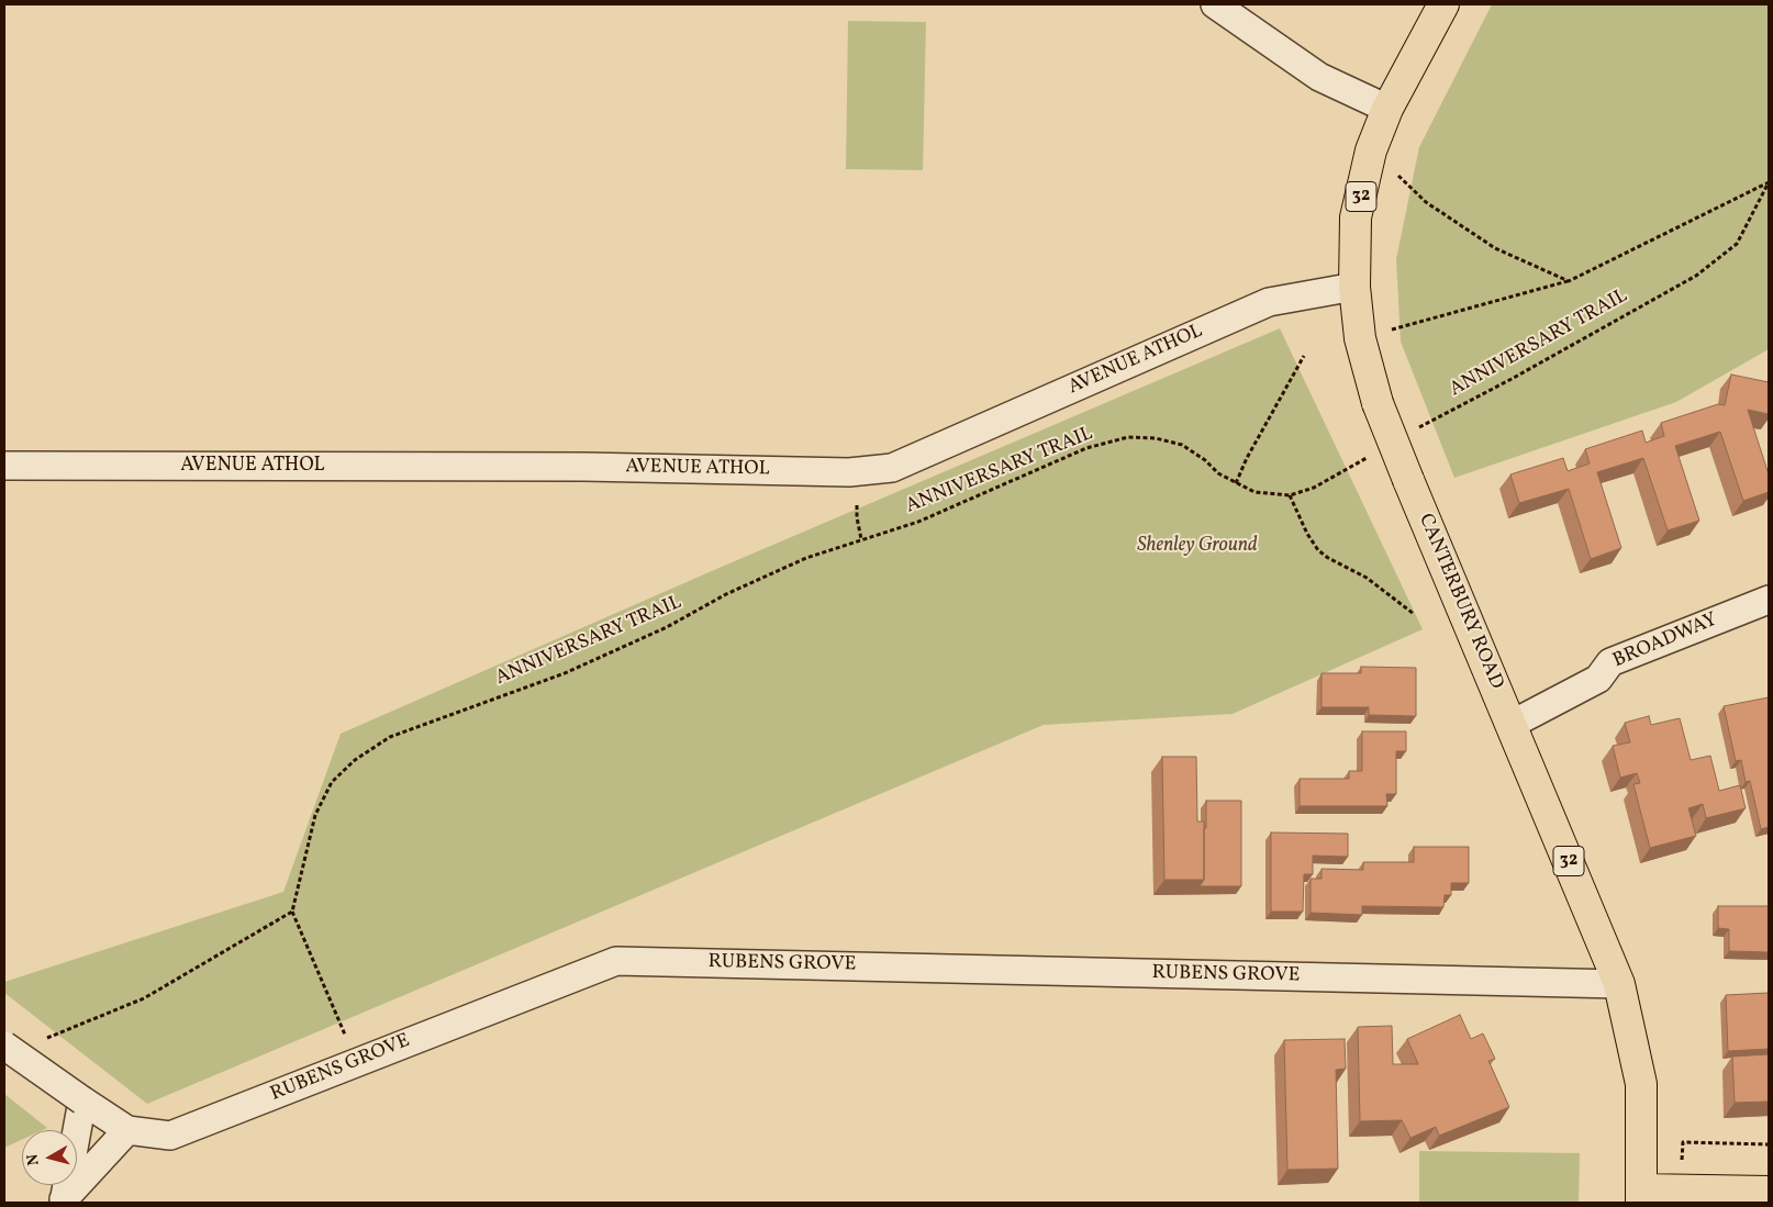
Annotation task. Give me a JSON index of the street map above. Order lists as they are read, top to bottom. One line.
{"streets":{"main road":["32","CANTERBURY ROAD"],"street":["AVENUE ATHOL","BROADWAY","RUBENS GROVE"],"path":["ANNIVERSARY TRAIL"]},"crossings":[["AVENUE ATHOL","CANTERBURY ROAD"],["CANTERBURY ROAD","BROADWAY"],["CANTERBURY ROAD","RUBENS GROVE"]],"parks":["Shenley Ground"],"north":"left"}
